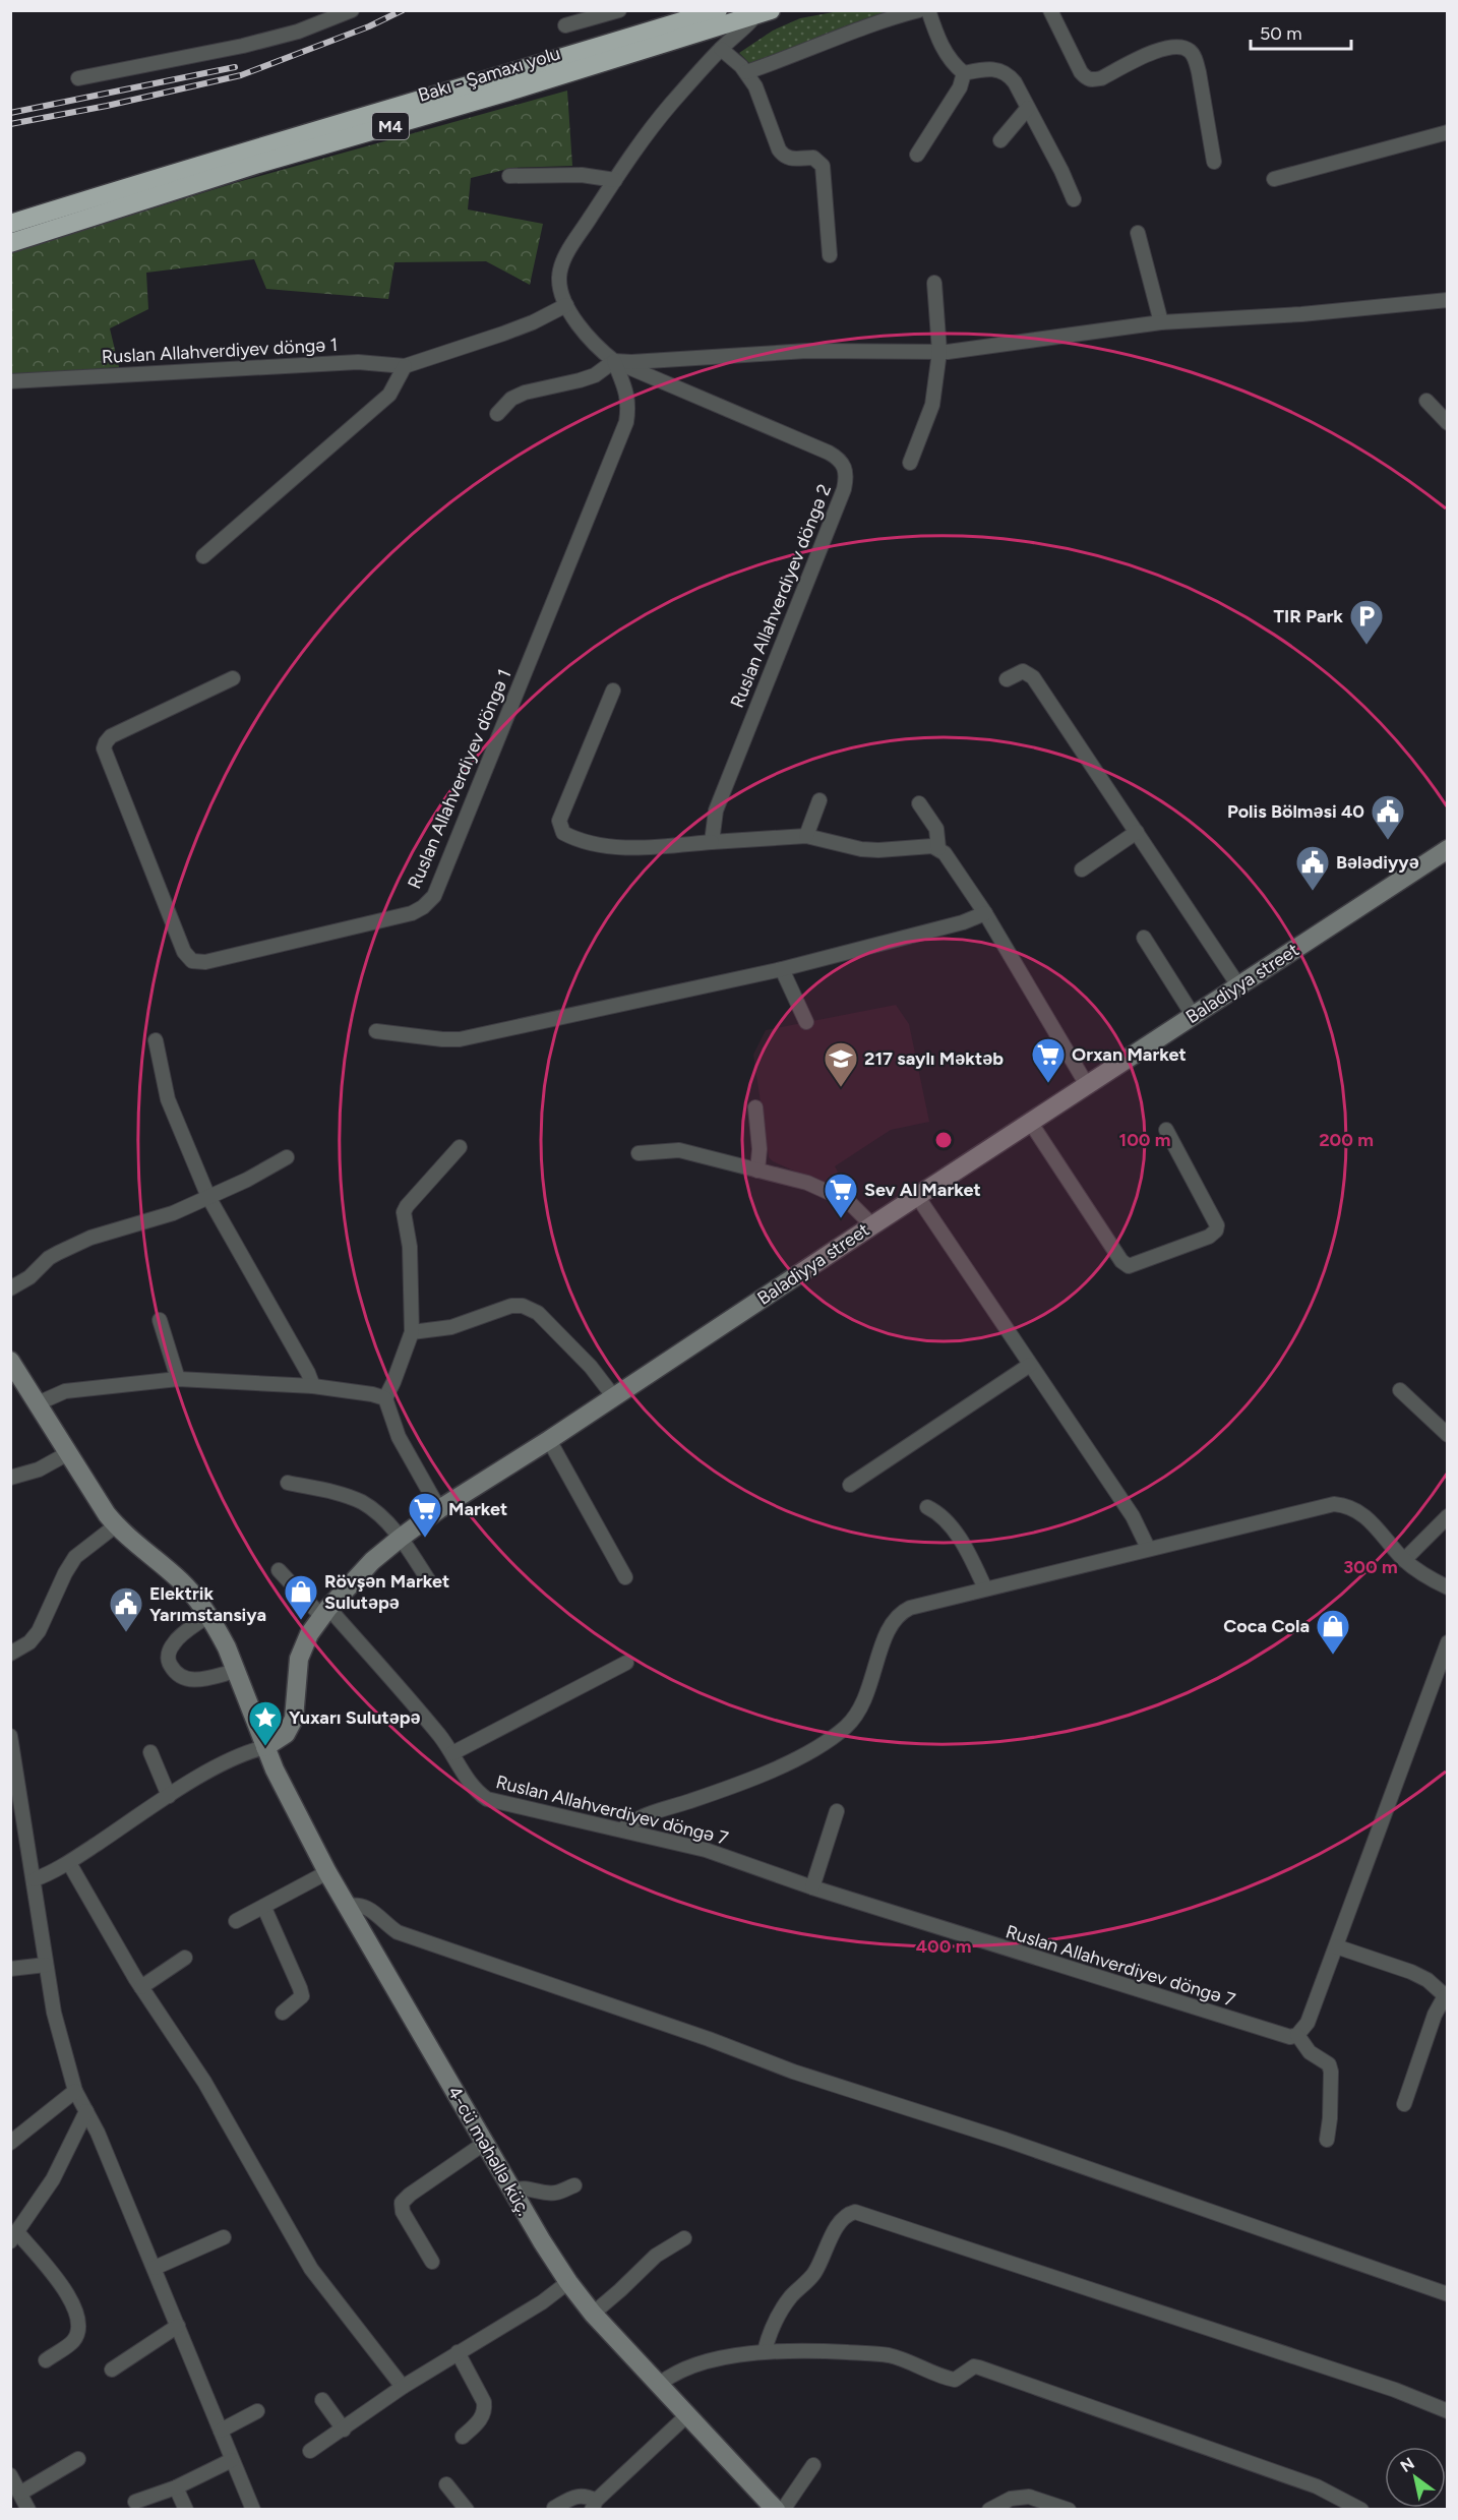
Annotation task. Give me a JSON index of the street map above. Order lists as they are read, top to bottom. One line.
{"streets":{"highway":["Bakı - Şamaxı yolu","M4"],"street":["Ruslan Allahverdiyev döngə 1","Ruslan Allahverdiyev döngə 2","Baladiyya street","Ruslan Allahverdiyev döngə 7","4-cü məhəllə küç."]},"crossings":[["Bakı - Şamaxı yolu","Ruslan Allahverdiyev döngə 2"],["Ruslan Allahverdiyev döngə 1","Ruslan Allahverdiyev döngə 2"],["Baladiyya street","Ruslan Allahverdiyev döngə 7"],["Baladiyya street","4-cü məhəllə küç."]],"places":{"parking":["TIR Park"],"public building":["Polis Bölməsi 40","Bələdiyyə","Elektrik Yarımstansiya"],"supermarket":["Orxan Market","Sev Al Market","Market"],"school or university":["217 saylı Məktəb"],"shop":["Rövşən Market Sulutəpə","Coca Cola"],"place":["Yuxarı Sulutəpə"]},"scale_bar":"50 m","north":"top left","rings":["100 m","200 m","300 m","400 m"]}
